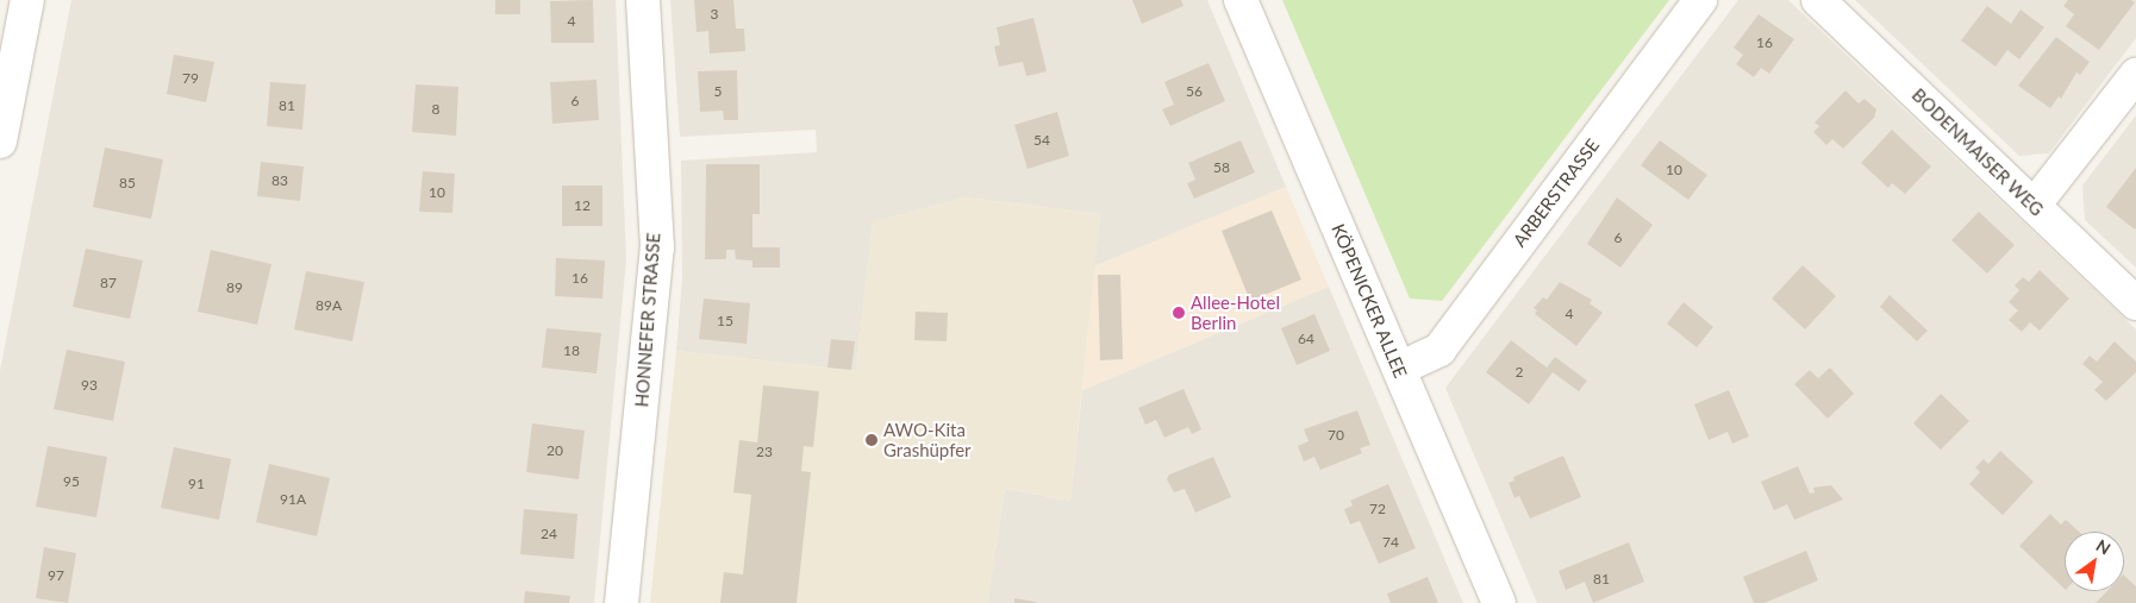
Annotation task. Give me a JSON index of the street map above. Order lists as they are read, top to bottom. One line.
{"streets":{"street":["BODENMAISER WEG","ARBERSTRASSE","KÖPENICKER ALLEE","HONNEFER STRASSE"]},"crossings":[["ARBERSTRASSE","KÖPENICKER ALLEE"]],"places":["Allee-Hotel Berlin","AWO-Kita Grashüpfer"],"house_numbers":["3","4","16","79","5","56","6","81","8","54","58","10","83","85","10","12","6","16","87","89","89A","4","15","64","18","2","93","70","20","23","95","91","91A","72","24","74","97","81"],"north":"top right"}
